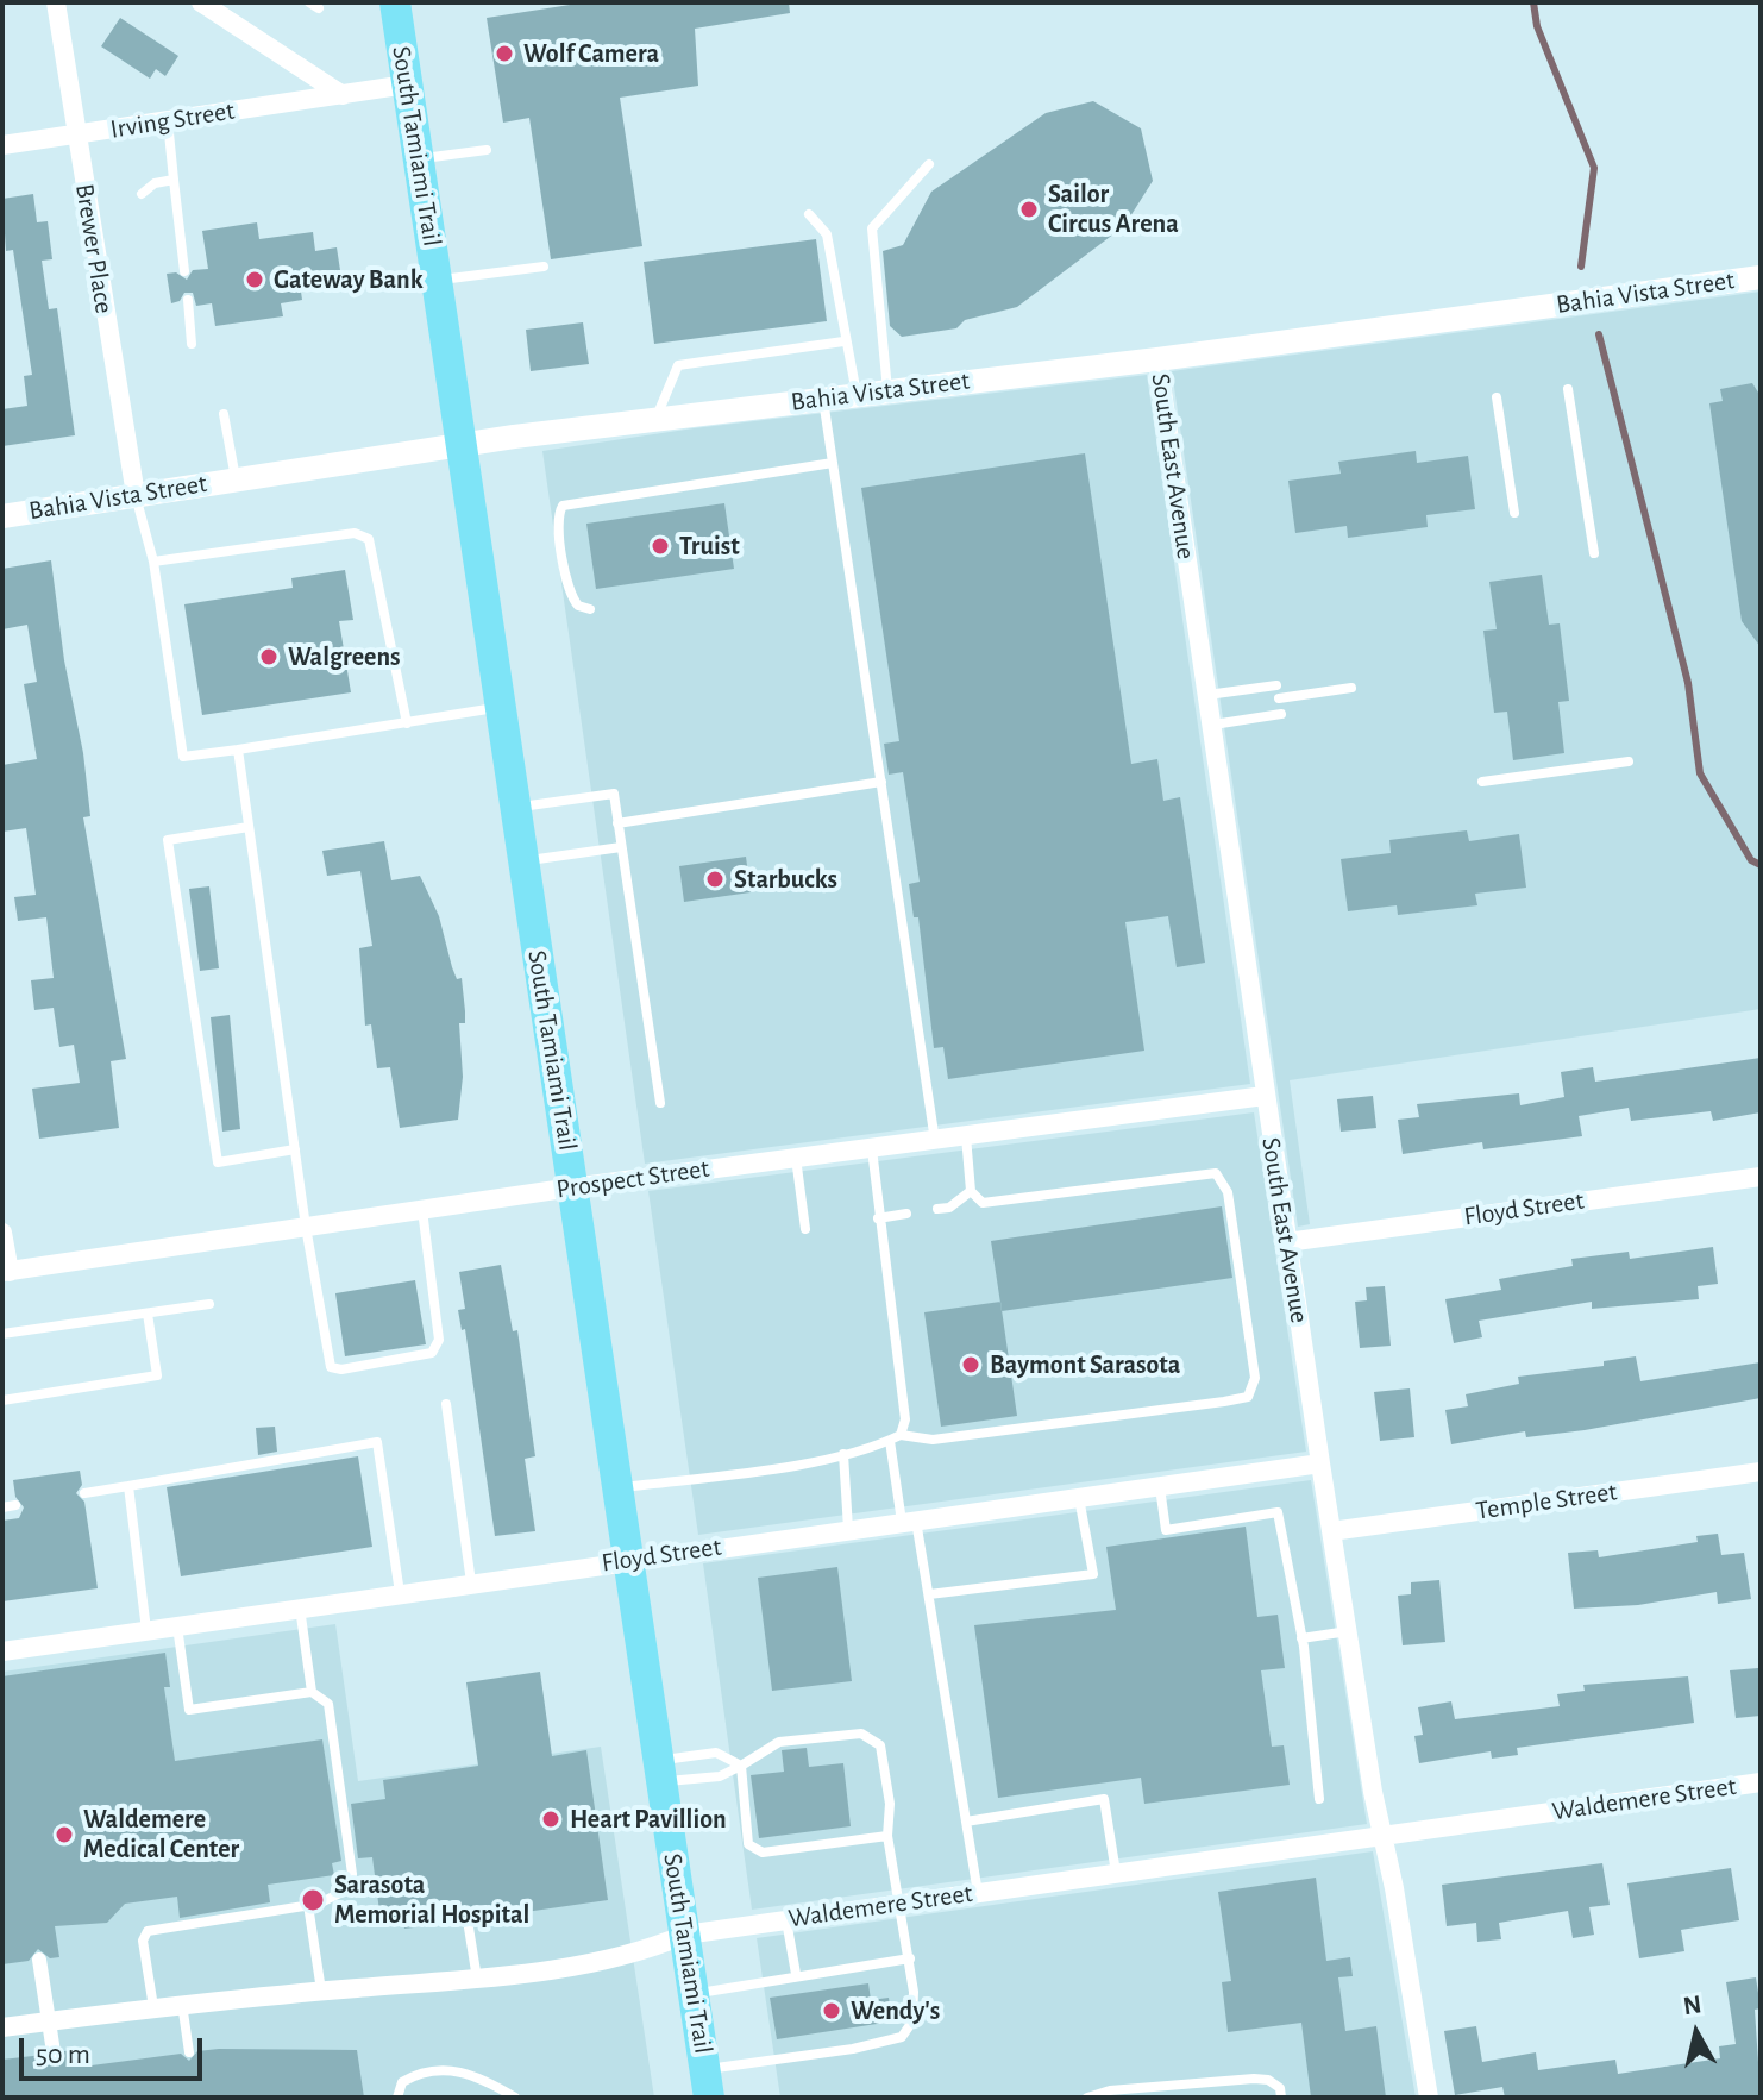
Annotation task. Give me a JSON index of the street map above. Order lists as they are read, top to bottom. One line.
{"streets":{"main road":["South Tamiami Trail"],"street":["Irving Street","Brewer Place","Bahia Vista Street","South East Avenue","Prospect Street","Floyd Street","Temple Street","Waldemere Street"]},"crossings":[["Irving Street","South Tamiami Trail"],["Irving Street","Brewer Place"],["South Tamiami Trail","Bahia Vista Street"],["South Tamiami Trail","Prospect Street"],["South Tamiami Trail","Floyd Street"],["South Tamiami Trail","Waldemere Street"],["Brewer Place","Bahia Vista Street"],["Bahia Vista Street","South East Avenue"],["South East Avenue","Prospect Street"],["South East Avenue","Floyd Street"],["South East Avenue","Temple Street"],["South East Avenue","Waldemere Street"]],"places":["Wolf Camera","Sailor Circus Arena","Gateway Bank","Truist","Walgreens","Starbucks","Baymont Sarasota","Heart Pavillion","Waldemere Medical Center","Sarasota Memorial Hospital","Wendy's"],"scale_bar":"50 m","north":"top"}
